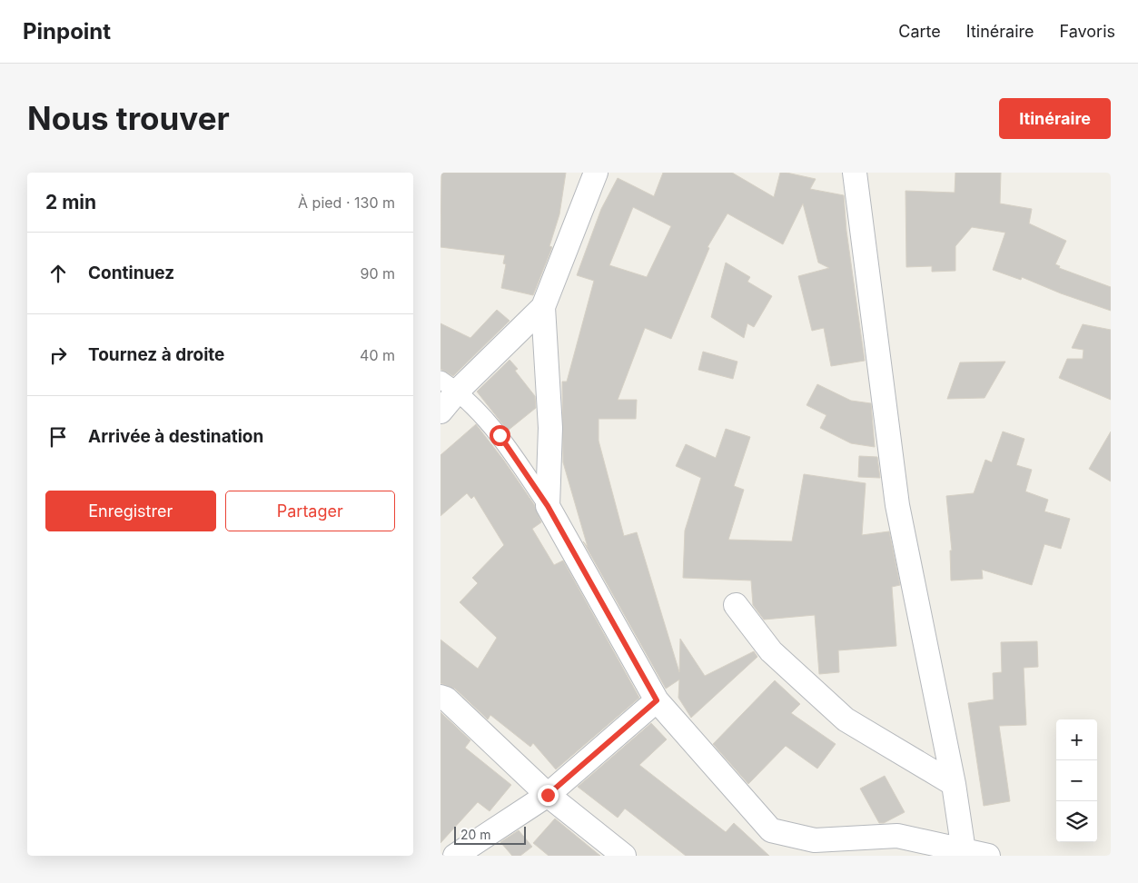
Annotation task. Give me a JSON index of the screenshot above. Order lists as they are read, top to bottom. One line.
{"scale_bar":"20 m","page":{"header":"Pinpoint","nav":["Carte","Itinéraire","Favoris"],"buttons":["Itinéraire",["Enregistrer","Partager"]],"title":"Nous trouver","heading":["2 min","À pied · 130 m"],"list":[["Continuez","90 m"],["Tournez à droite","40 m"],"Arrivée à destination"],"map_buttons":["+","−"],"scale":"20 m"}}
